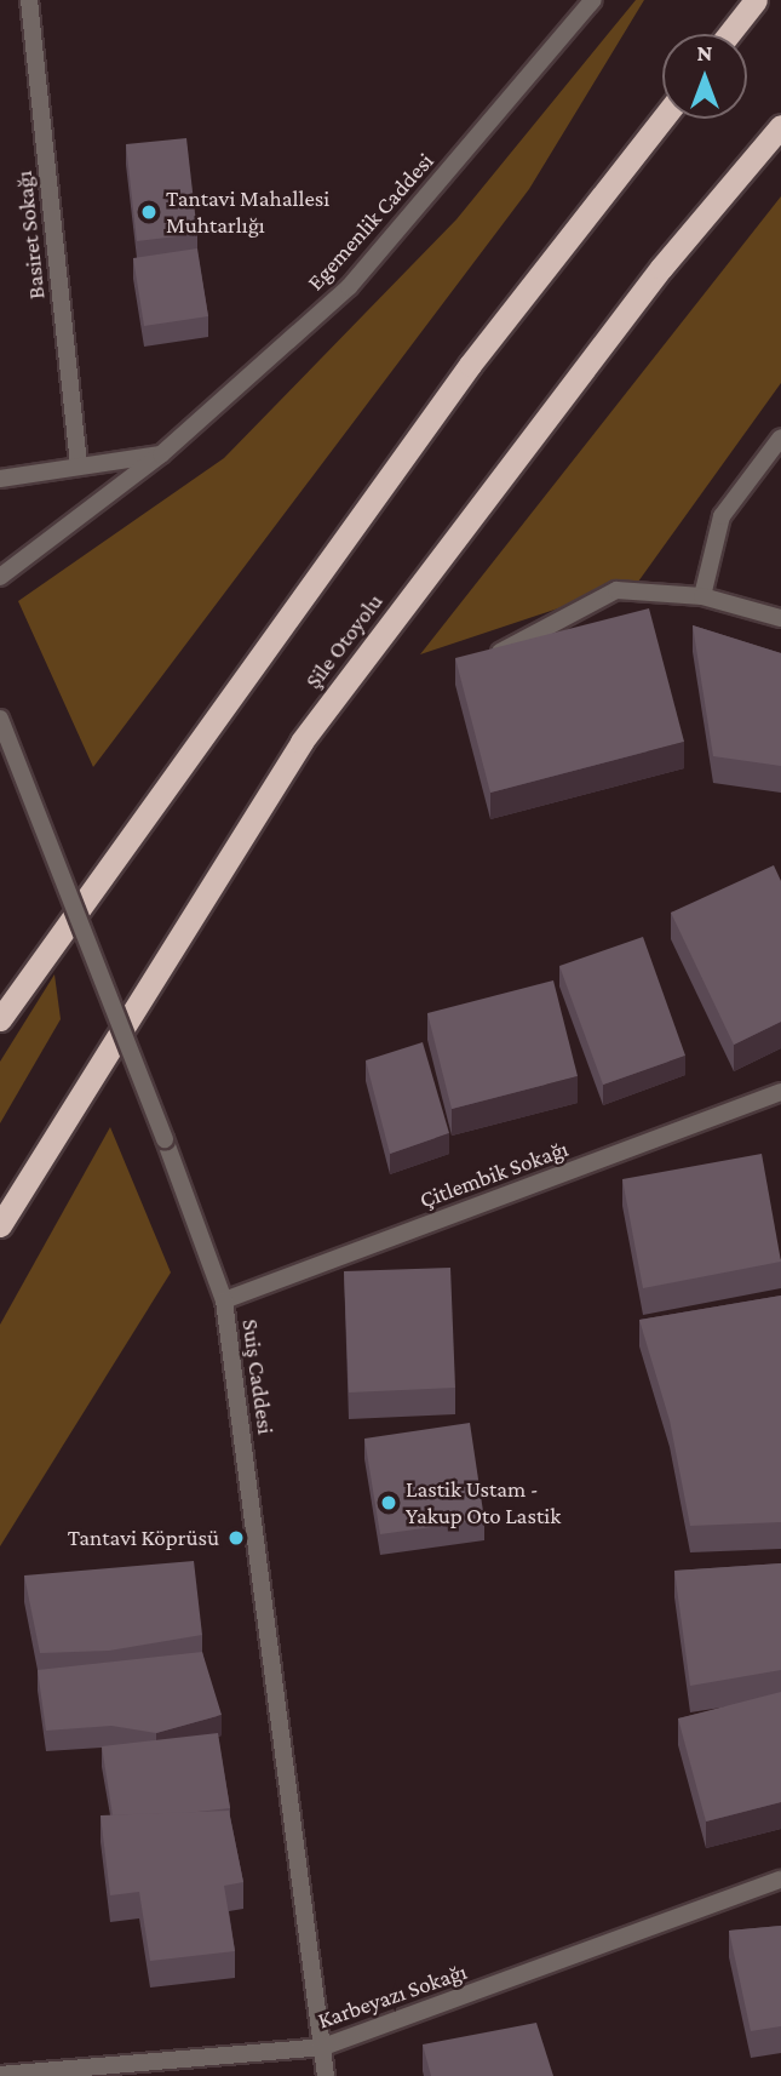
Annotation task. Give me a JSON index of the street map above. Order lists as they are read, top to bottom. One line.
{"streets":{"highway":["Şile Otoyolu"],"street":["Egemenlik Caddesi","Basiret Sokağı","Çitlembik Sokağı","Suiş Caddesi","Karbeyazı Sokağı"]},"crossings":[["Çitlembik Sokağı","Suiş Caddesi"],["Suiş Caddesi","Karbeyazı Sokağı"]],"places":["Tantavi Mahallesi Muhtarlığı","Lastik Ustam - Yakup Oto Lastik","Tantavi Köprüsü"],"north":"top"}
